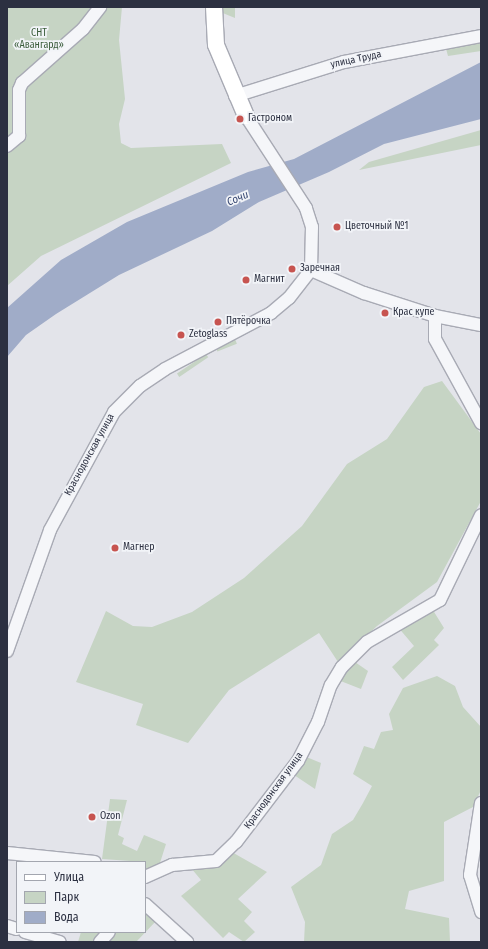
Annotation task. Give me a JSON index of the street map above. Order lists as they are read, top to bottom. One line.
{"streets":{"street":["улица Труда","Краснодонская улица"]},"water":["Сочи"],"parks":["СНТ «Авангард»"],"places":["Гастроном","Цветочный №1","Заречная","Магнит","Крас купе","Пятёрочка","Zetoglass","Магнер","Ozon"],"legend":["Улица","Парк","Вода"]}
